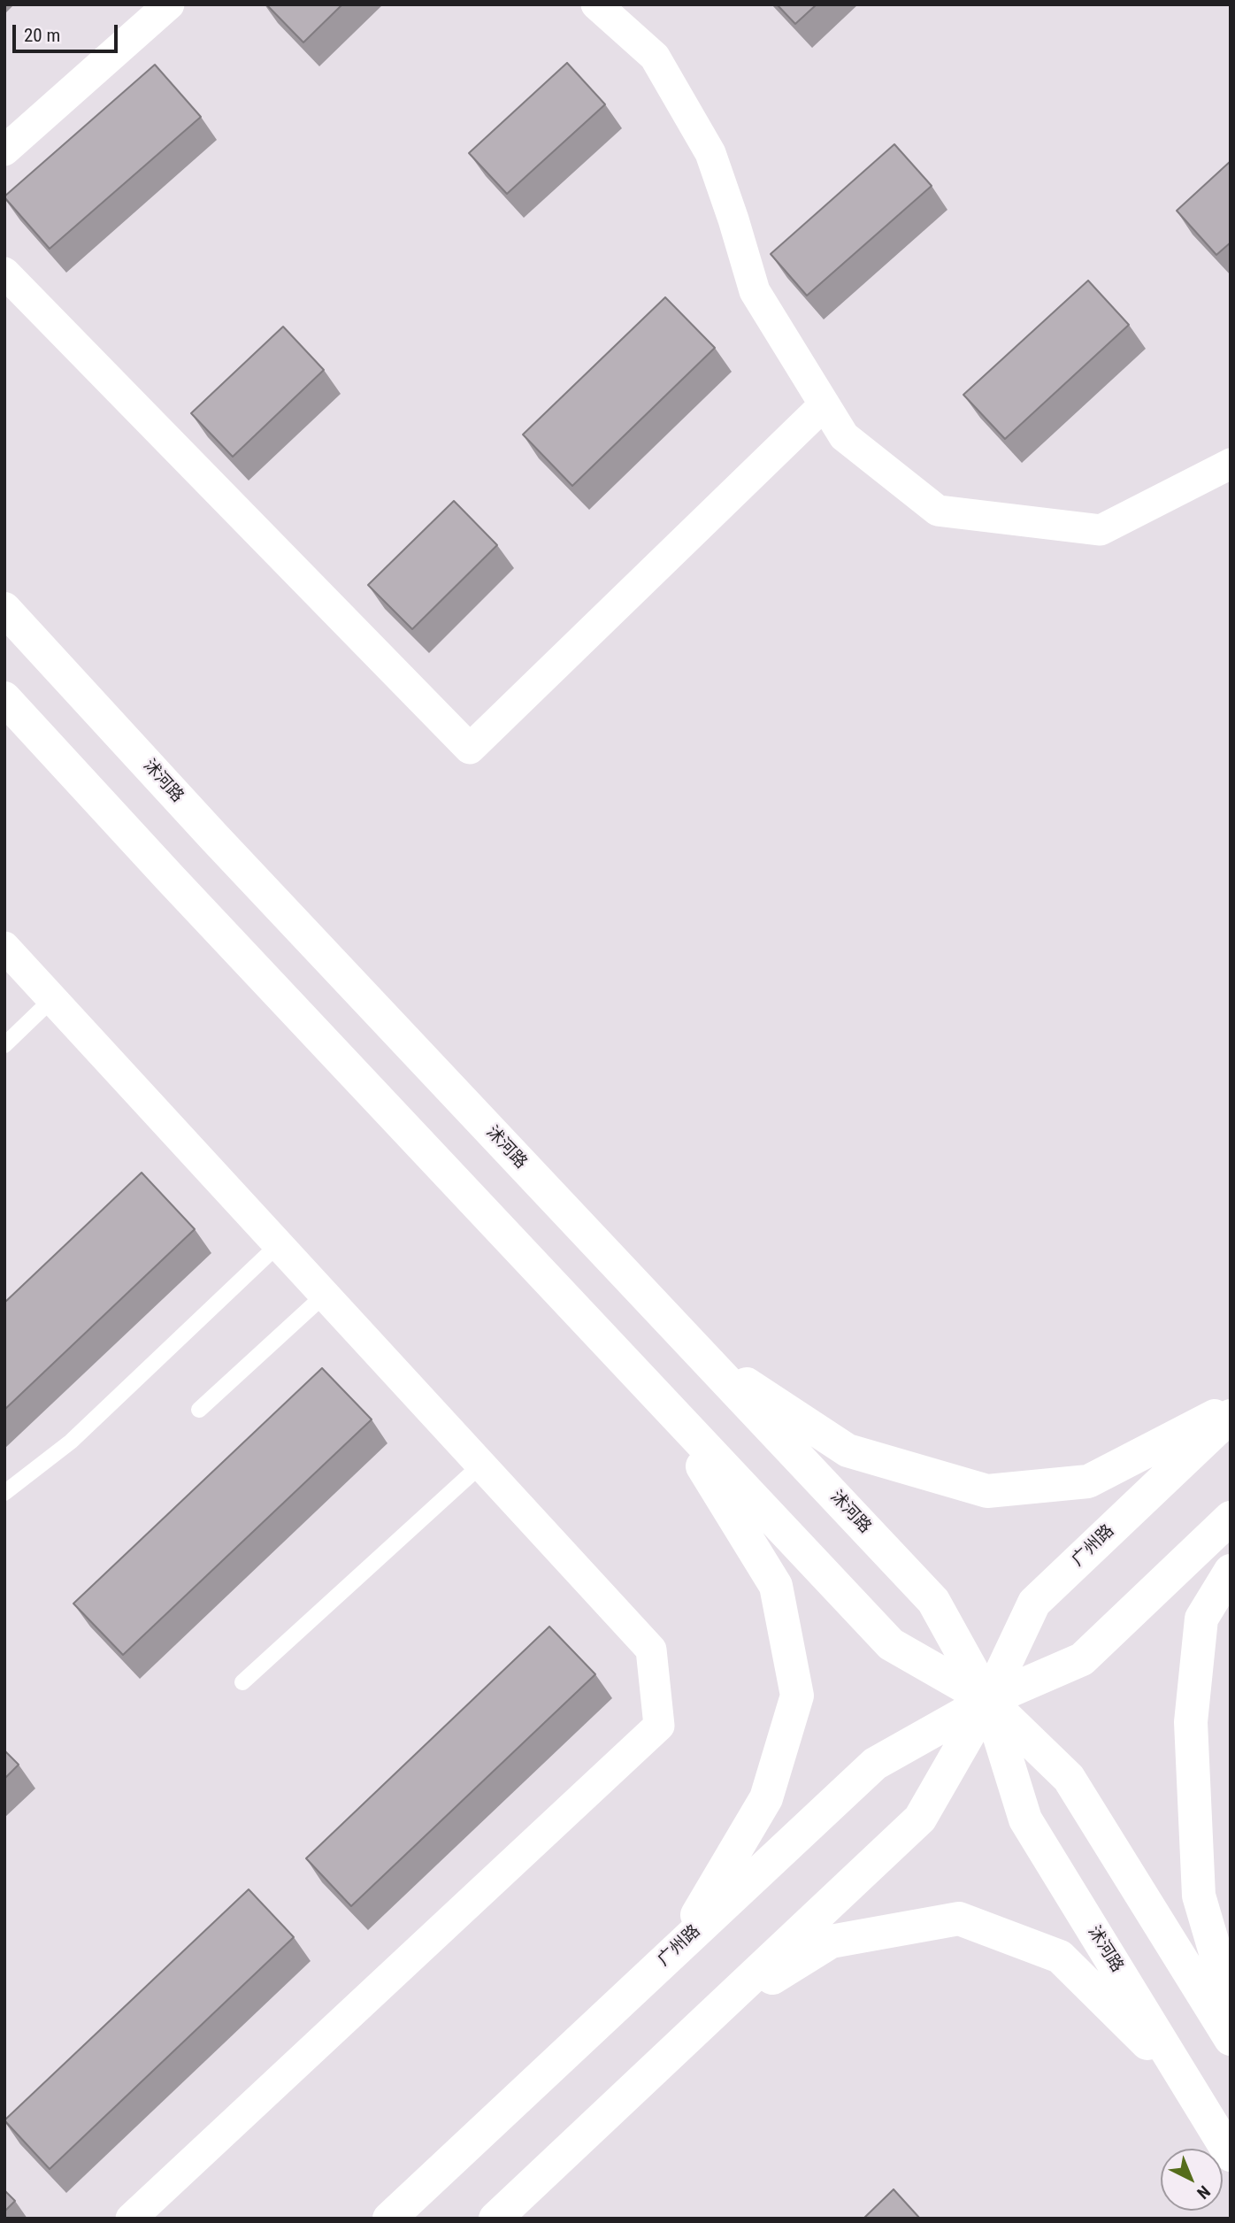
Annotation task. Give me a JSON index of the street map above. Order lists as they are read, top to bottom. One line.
{"streets":{"main road":["沭河路","广州路"]},"crossings":[["沭河路","广州路"]],"scale_bar":"20 m","north":"bottom right"}
